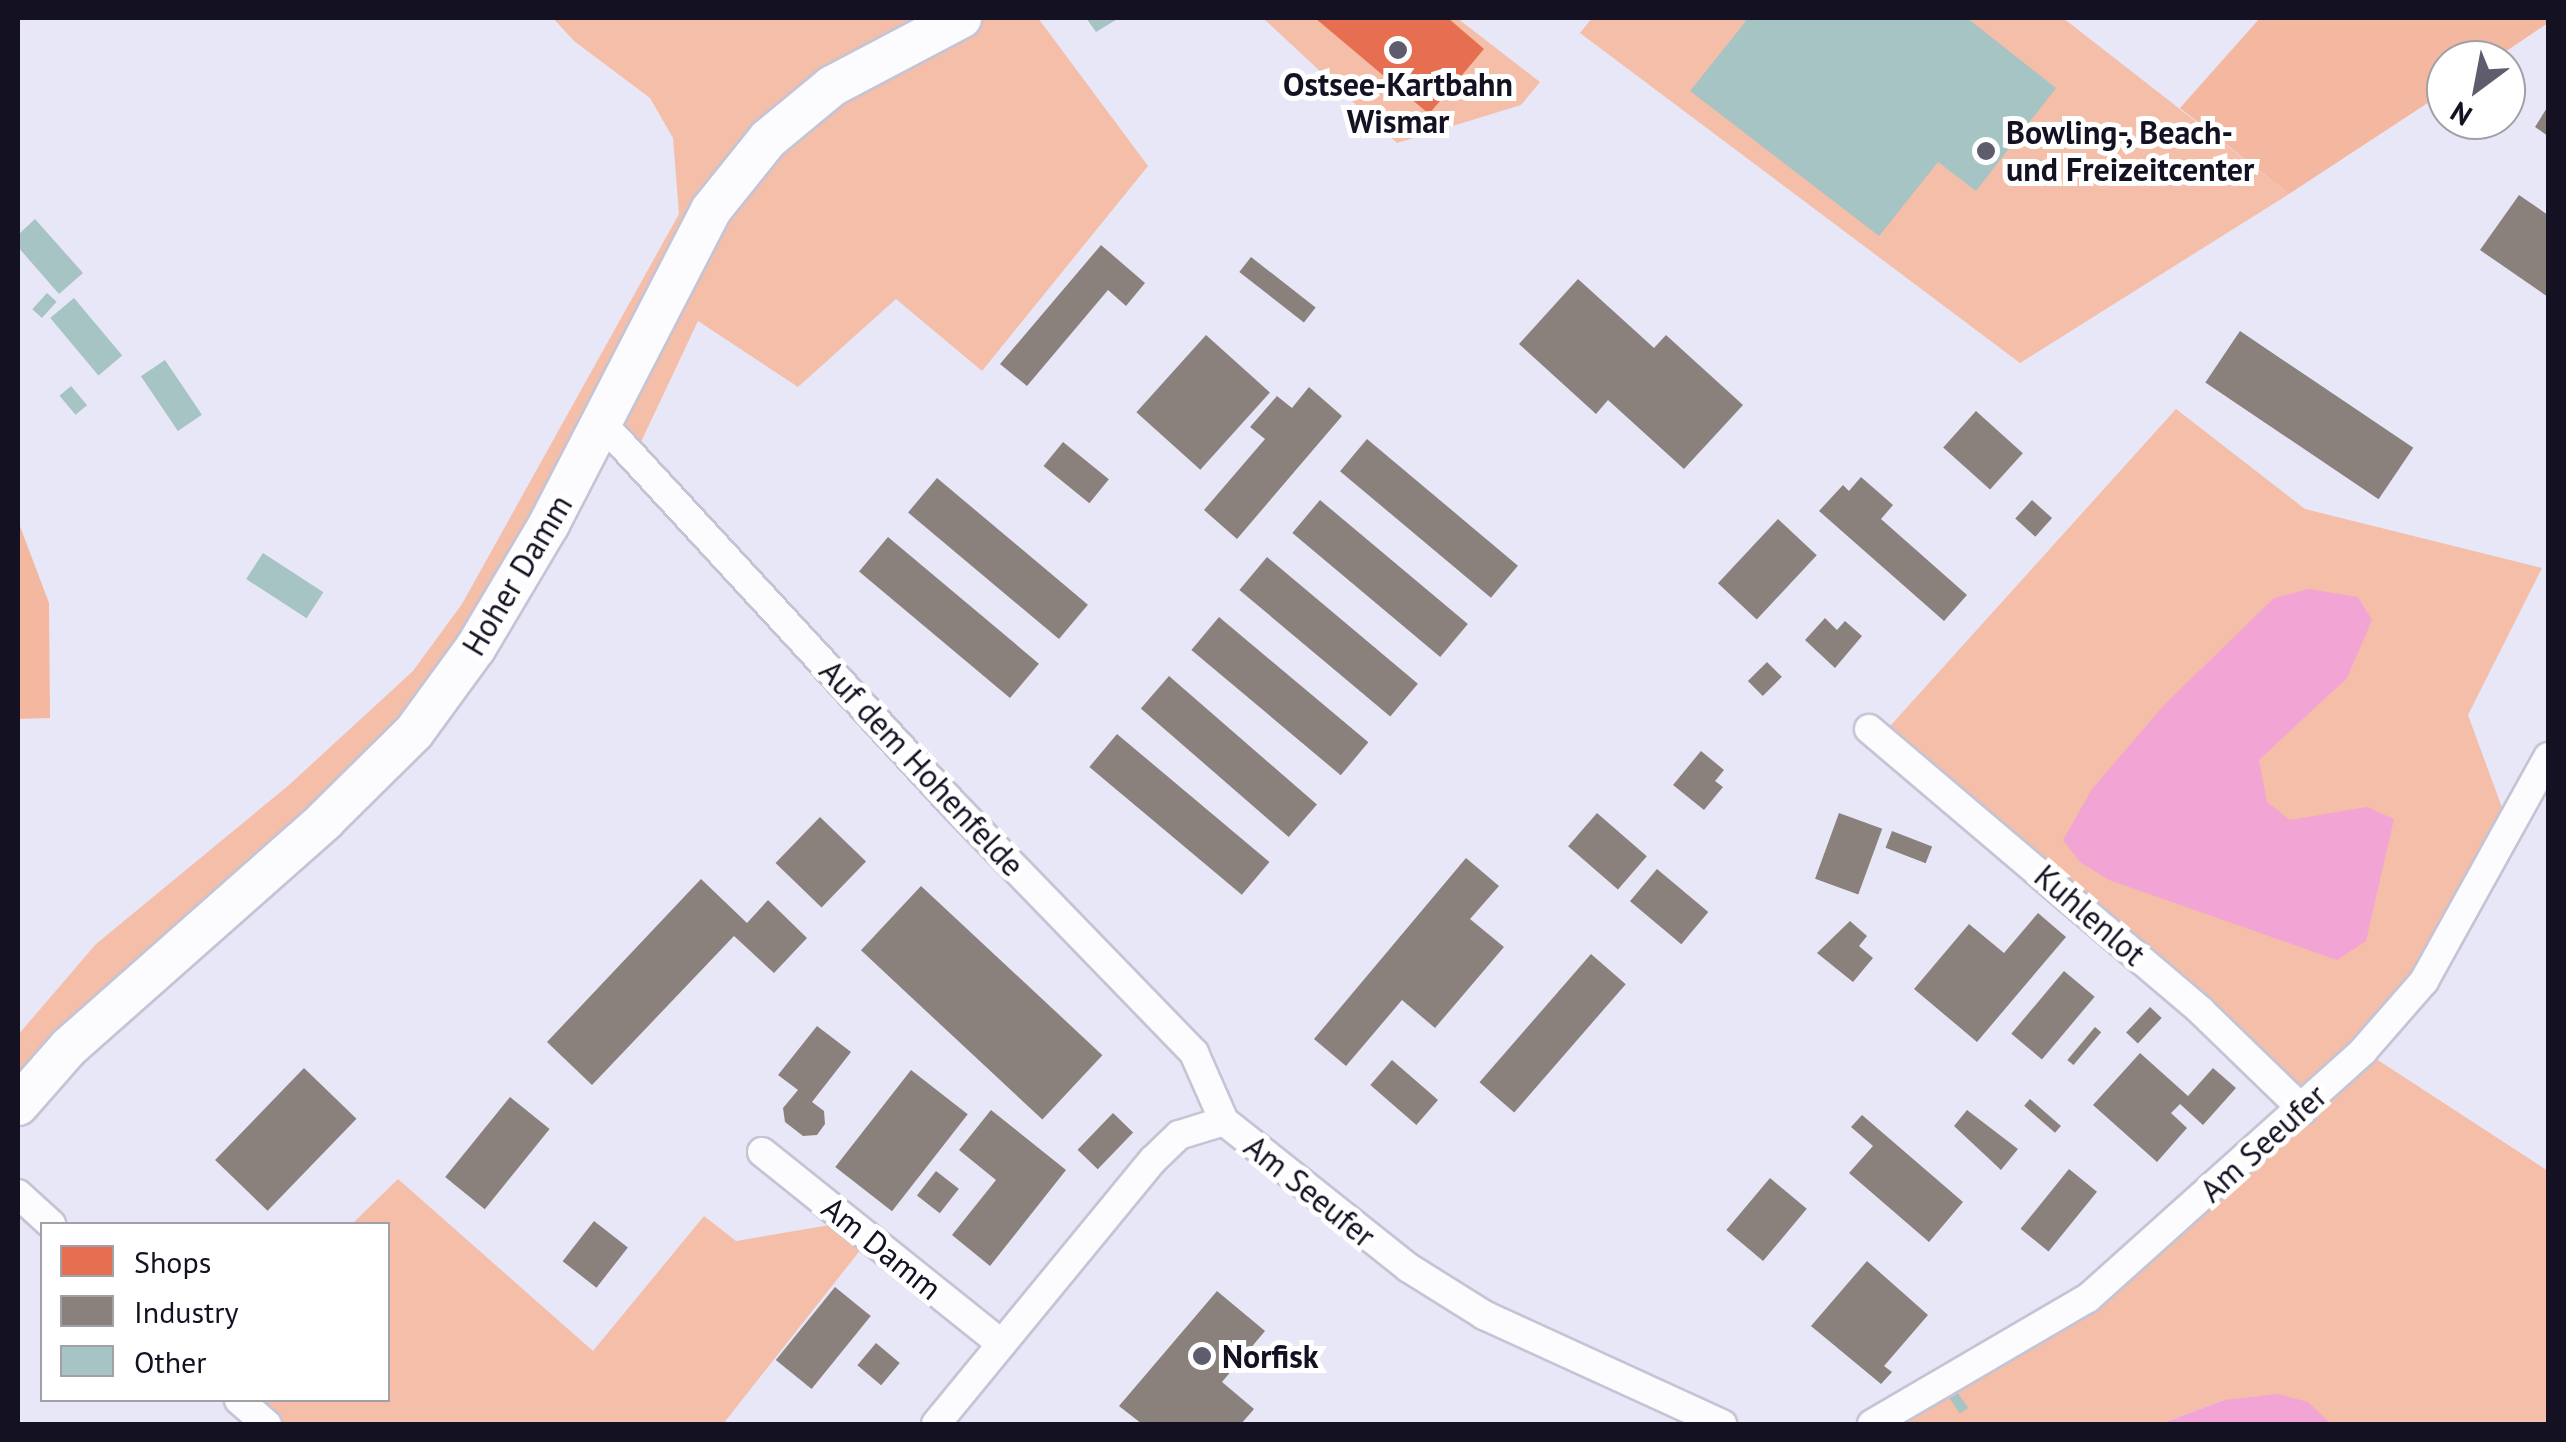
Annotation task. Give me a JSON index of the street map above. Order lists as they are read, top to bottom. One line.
{"streets":{"main road":["Hoher Damm"],"street":["Auf dem Hohenfelde","Kuhlenlot","Am Seeufer","Am Damm"]},"crossings":[["Hoher Damm","Auf dem Hohenfelde"],["Auf dem Hohenfelde","Am Seeufer"],["Kuhlenlot","Am Seeufer"],["Am Seeufer","Am Damm"]],"places":["Ostsee-Kartbahn Wismar","Bowling-, Beach- und Freizeitcenter","Norfisk"],"legend":["Shops","Industry","Other"],"north":"bottom left"}
